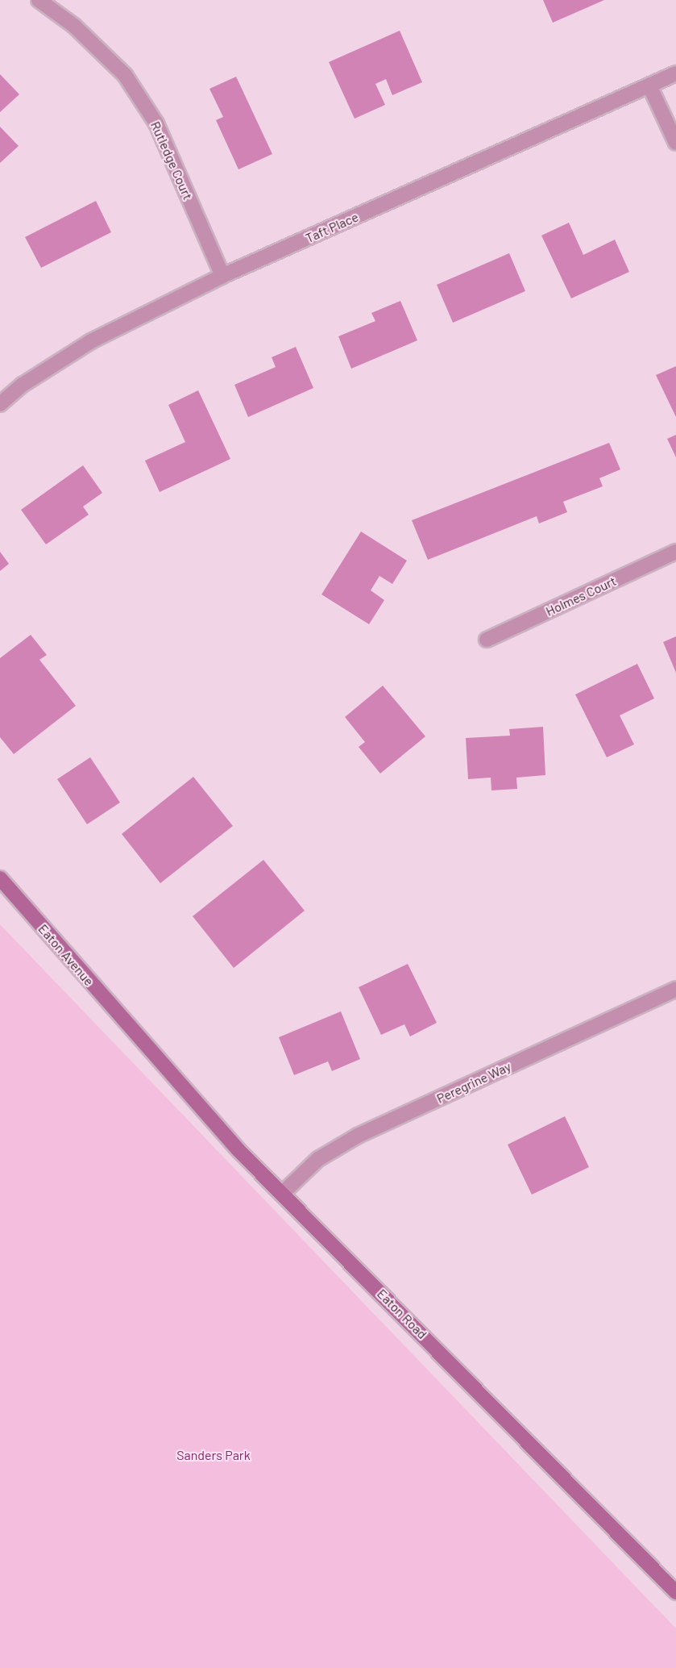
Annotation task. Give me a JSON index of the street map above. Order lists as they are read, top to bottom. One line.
{"streets":{"street":["Rutledge Court","Taft Place","Holmes Court","Eaton Avenue","Peregrine Way","Eaton Road"]},"crossings":[["Rutledge Court","Taft Place"],["Eaton Avenue","Eaton Road"],["Peregrine Way","Eaton Road"]],"parks":["Sanders Park"]}
